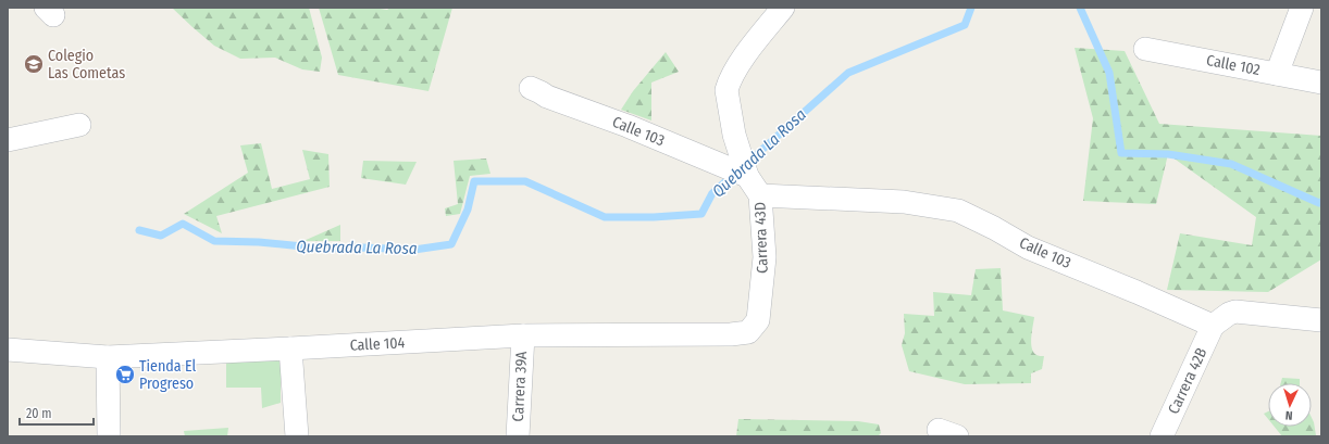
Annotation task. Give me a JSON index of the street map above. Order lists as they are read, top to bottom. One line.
{"streets":{"street":["Calle 102","Calle 103","Carrera 43D","Calle 104","Carrera 42B","Carrera 39A"]},"crossings":[["Calle 103","Carrera 43D"],["Calle 103","Carrera 42B"],["Carrera 43D","Calle 104"],["Calle 104","Carrera 39A"]],"water":["Quebrada La Rosa"],"places":{"school or university":["Colegio Las Cometas"],"supermarket":["Tienda El Progreso"]},"scale_bar":"20 m","north":"bottom"}
